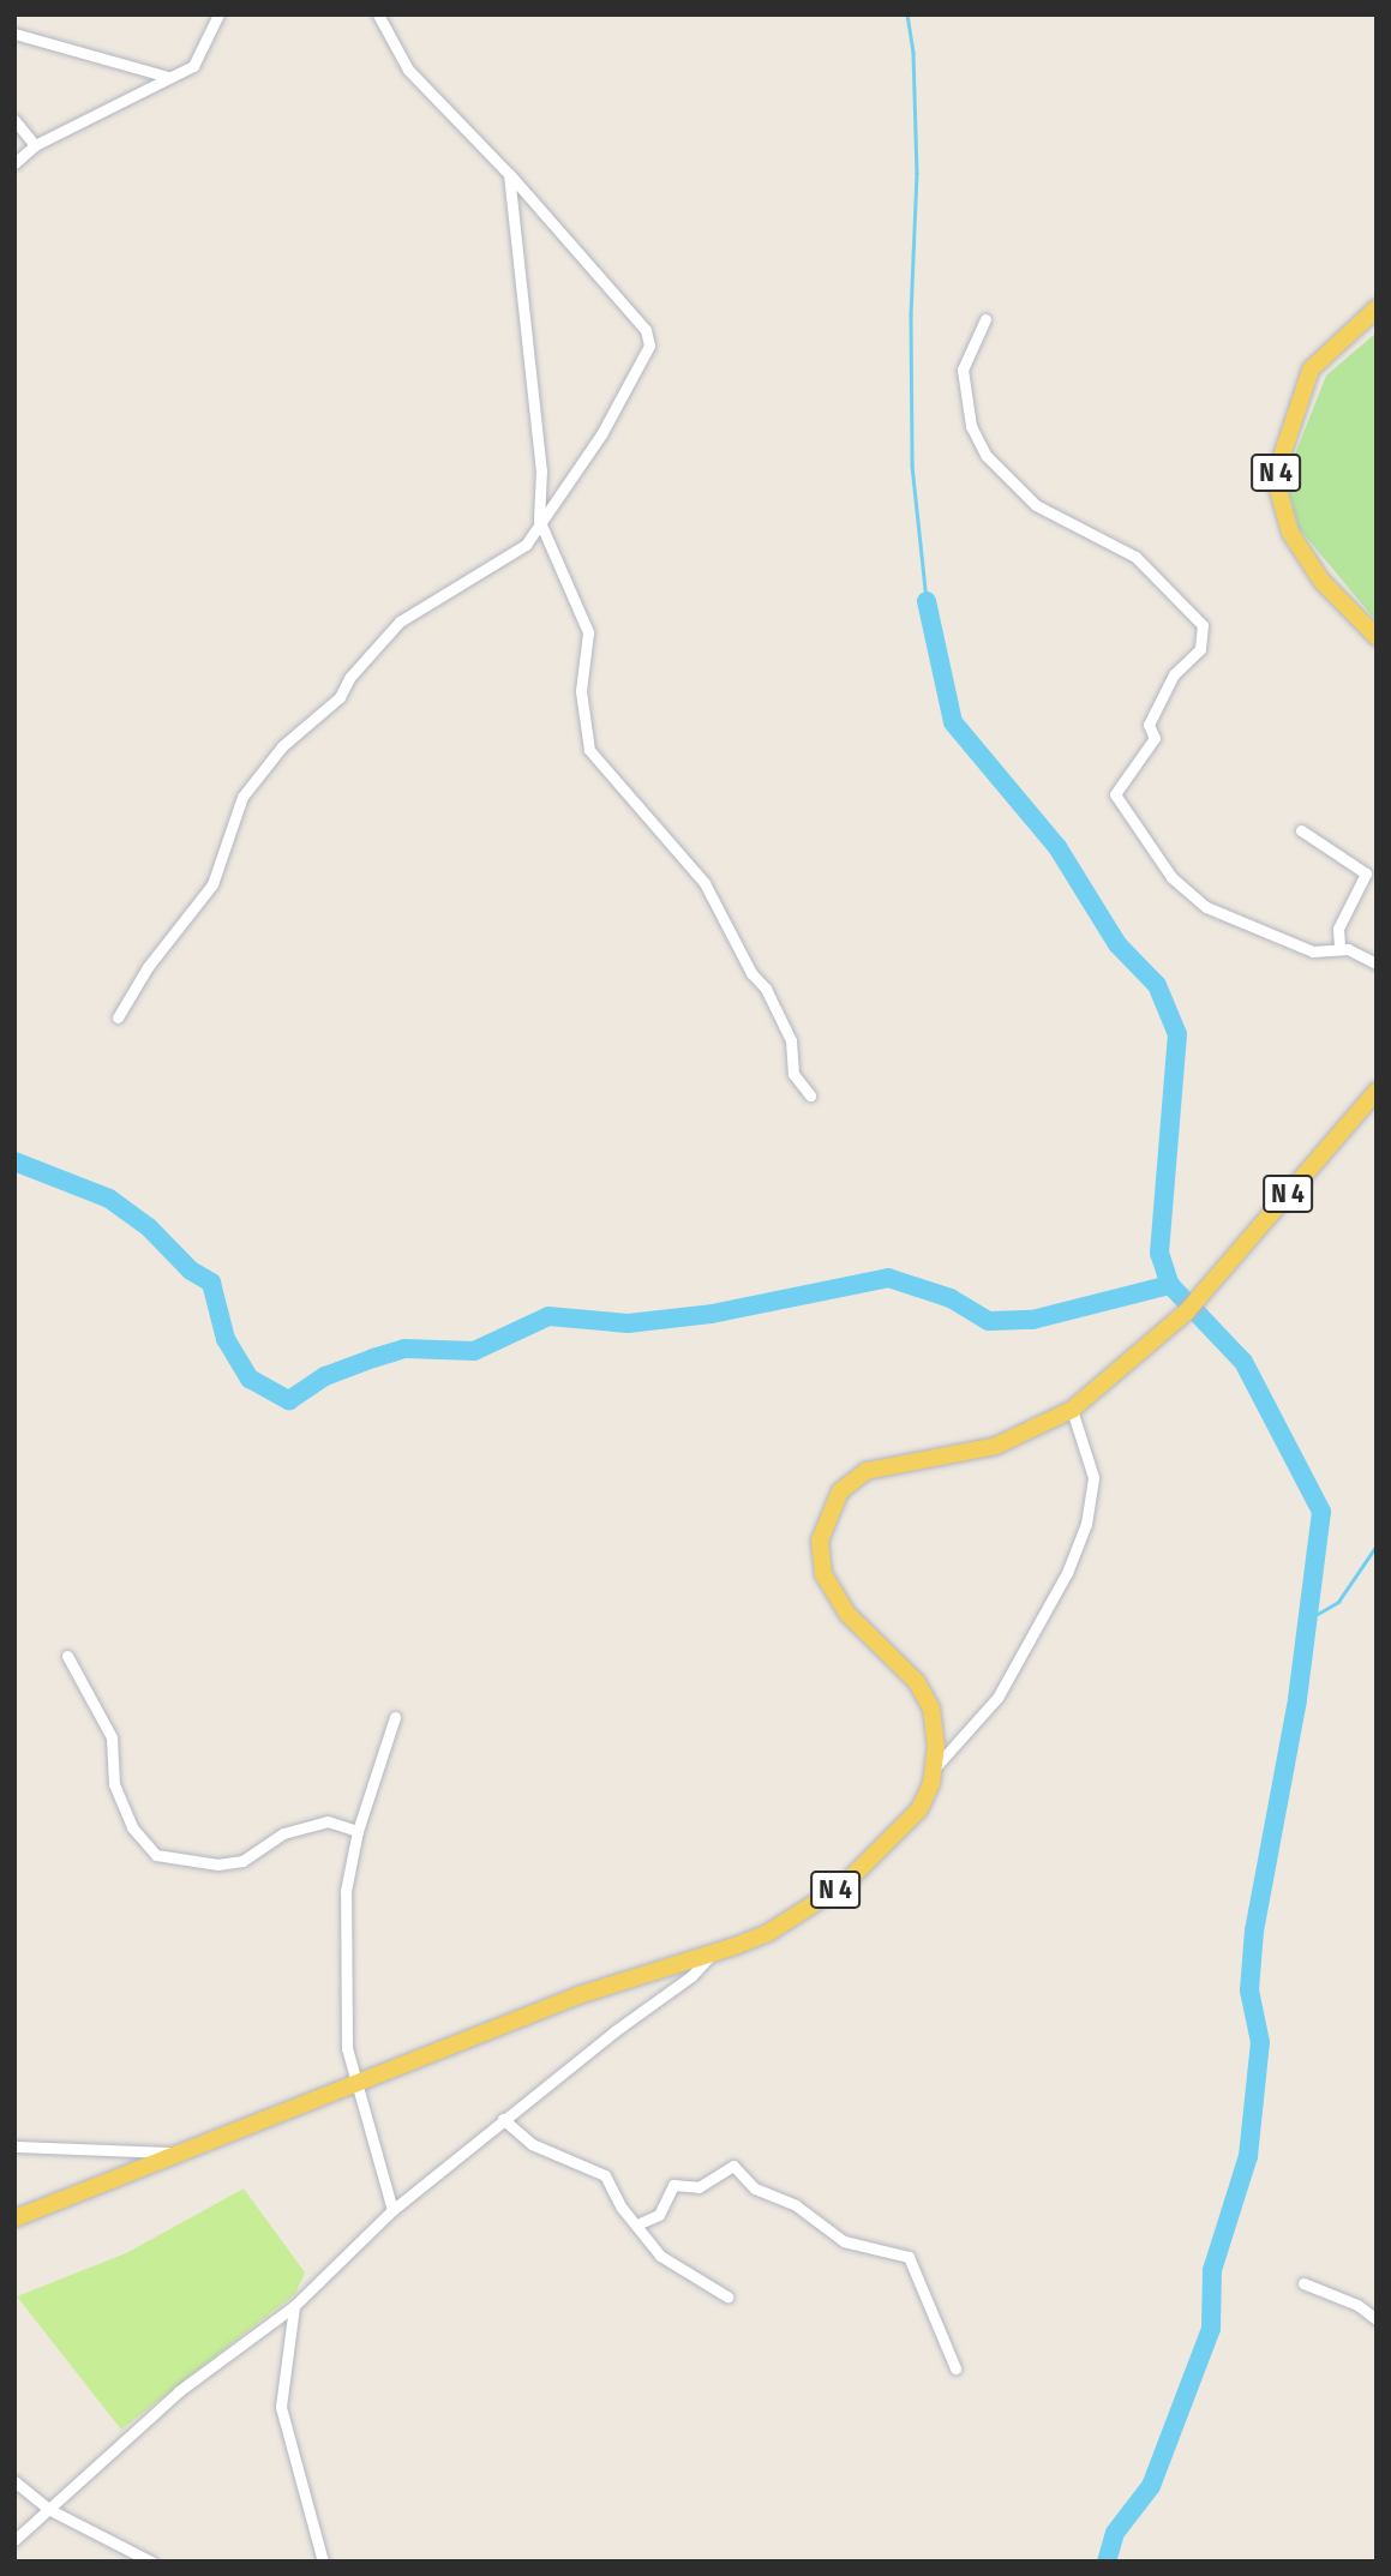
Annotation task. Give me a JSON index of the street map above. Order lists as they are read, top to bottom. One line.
{"streets":{"main road":["N 4"]}}
